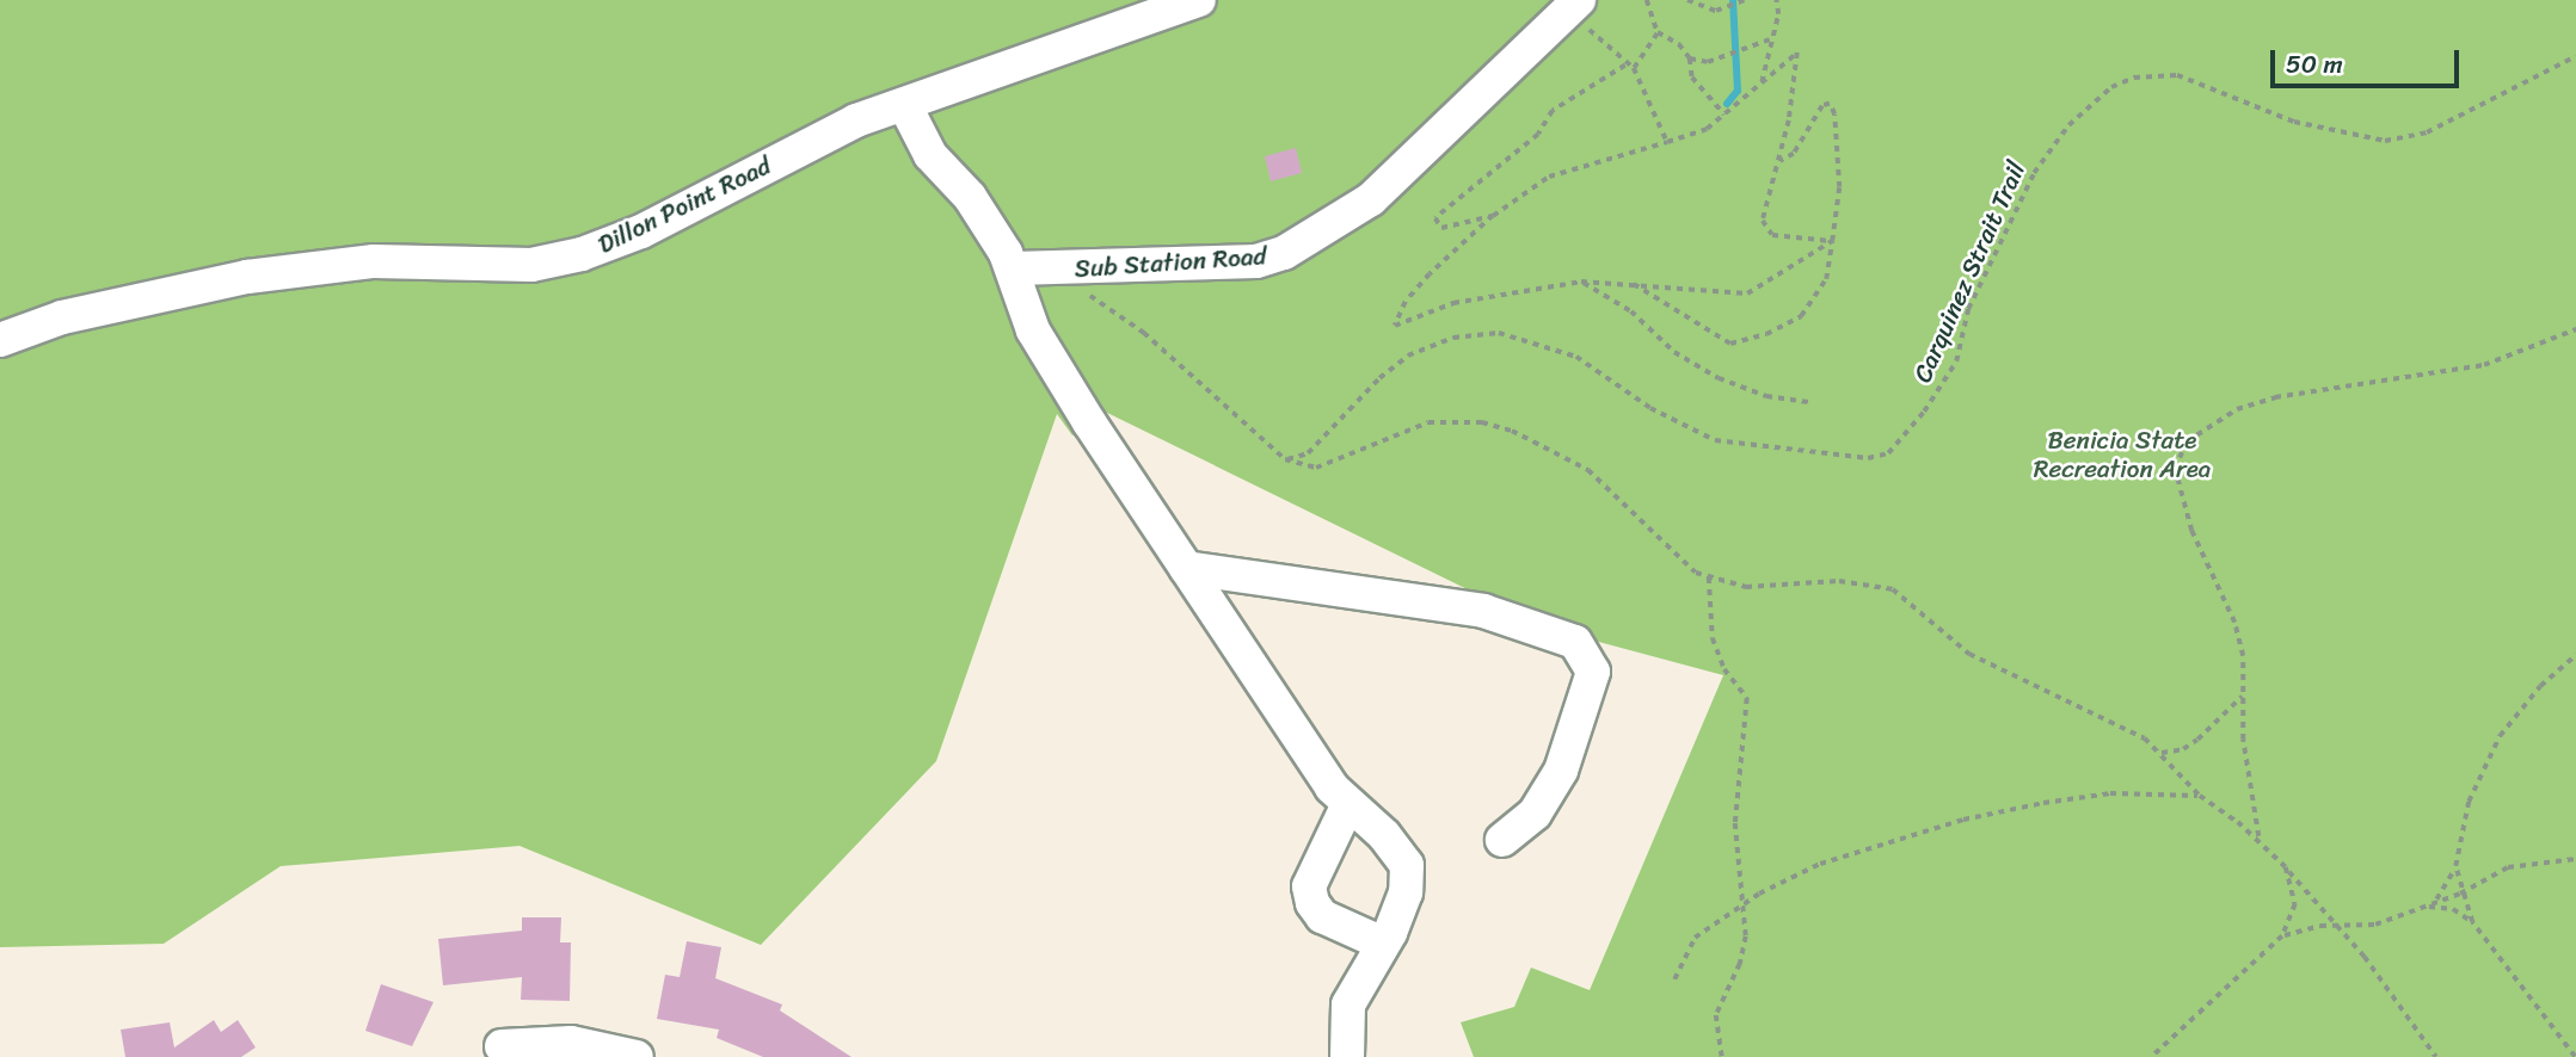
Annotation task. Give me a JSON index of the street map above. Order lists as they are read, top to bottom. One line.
{"streets":{"street":["Dillon Point Road","Sub Station Road"],"path":["Carquinez Strait Trail"]},"parks":["Benicia State Recreation Area"],"scale_bar":"50 m"}
